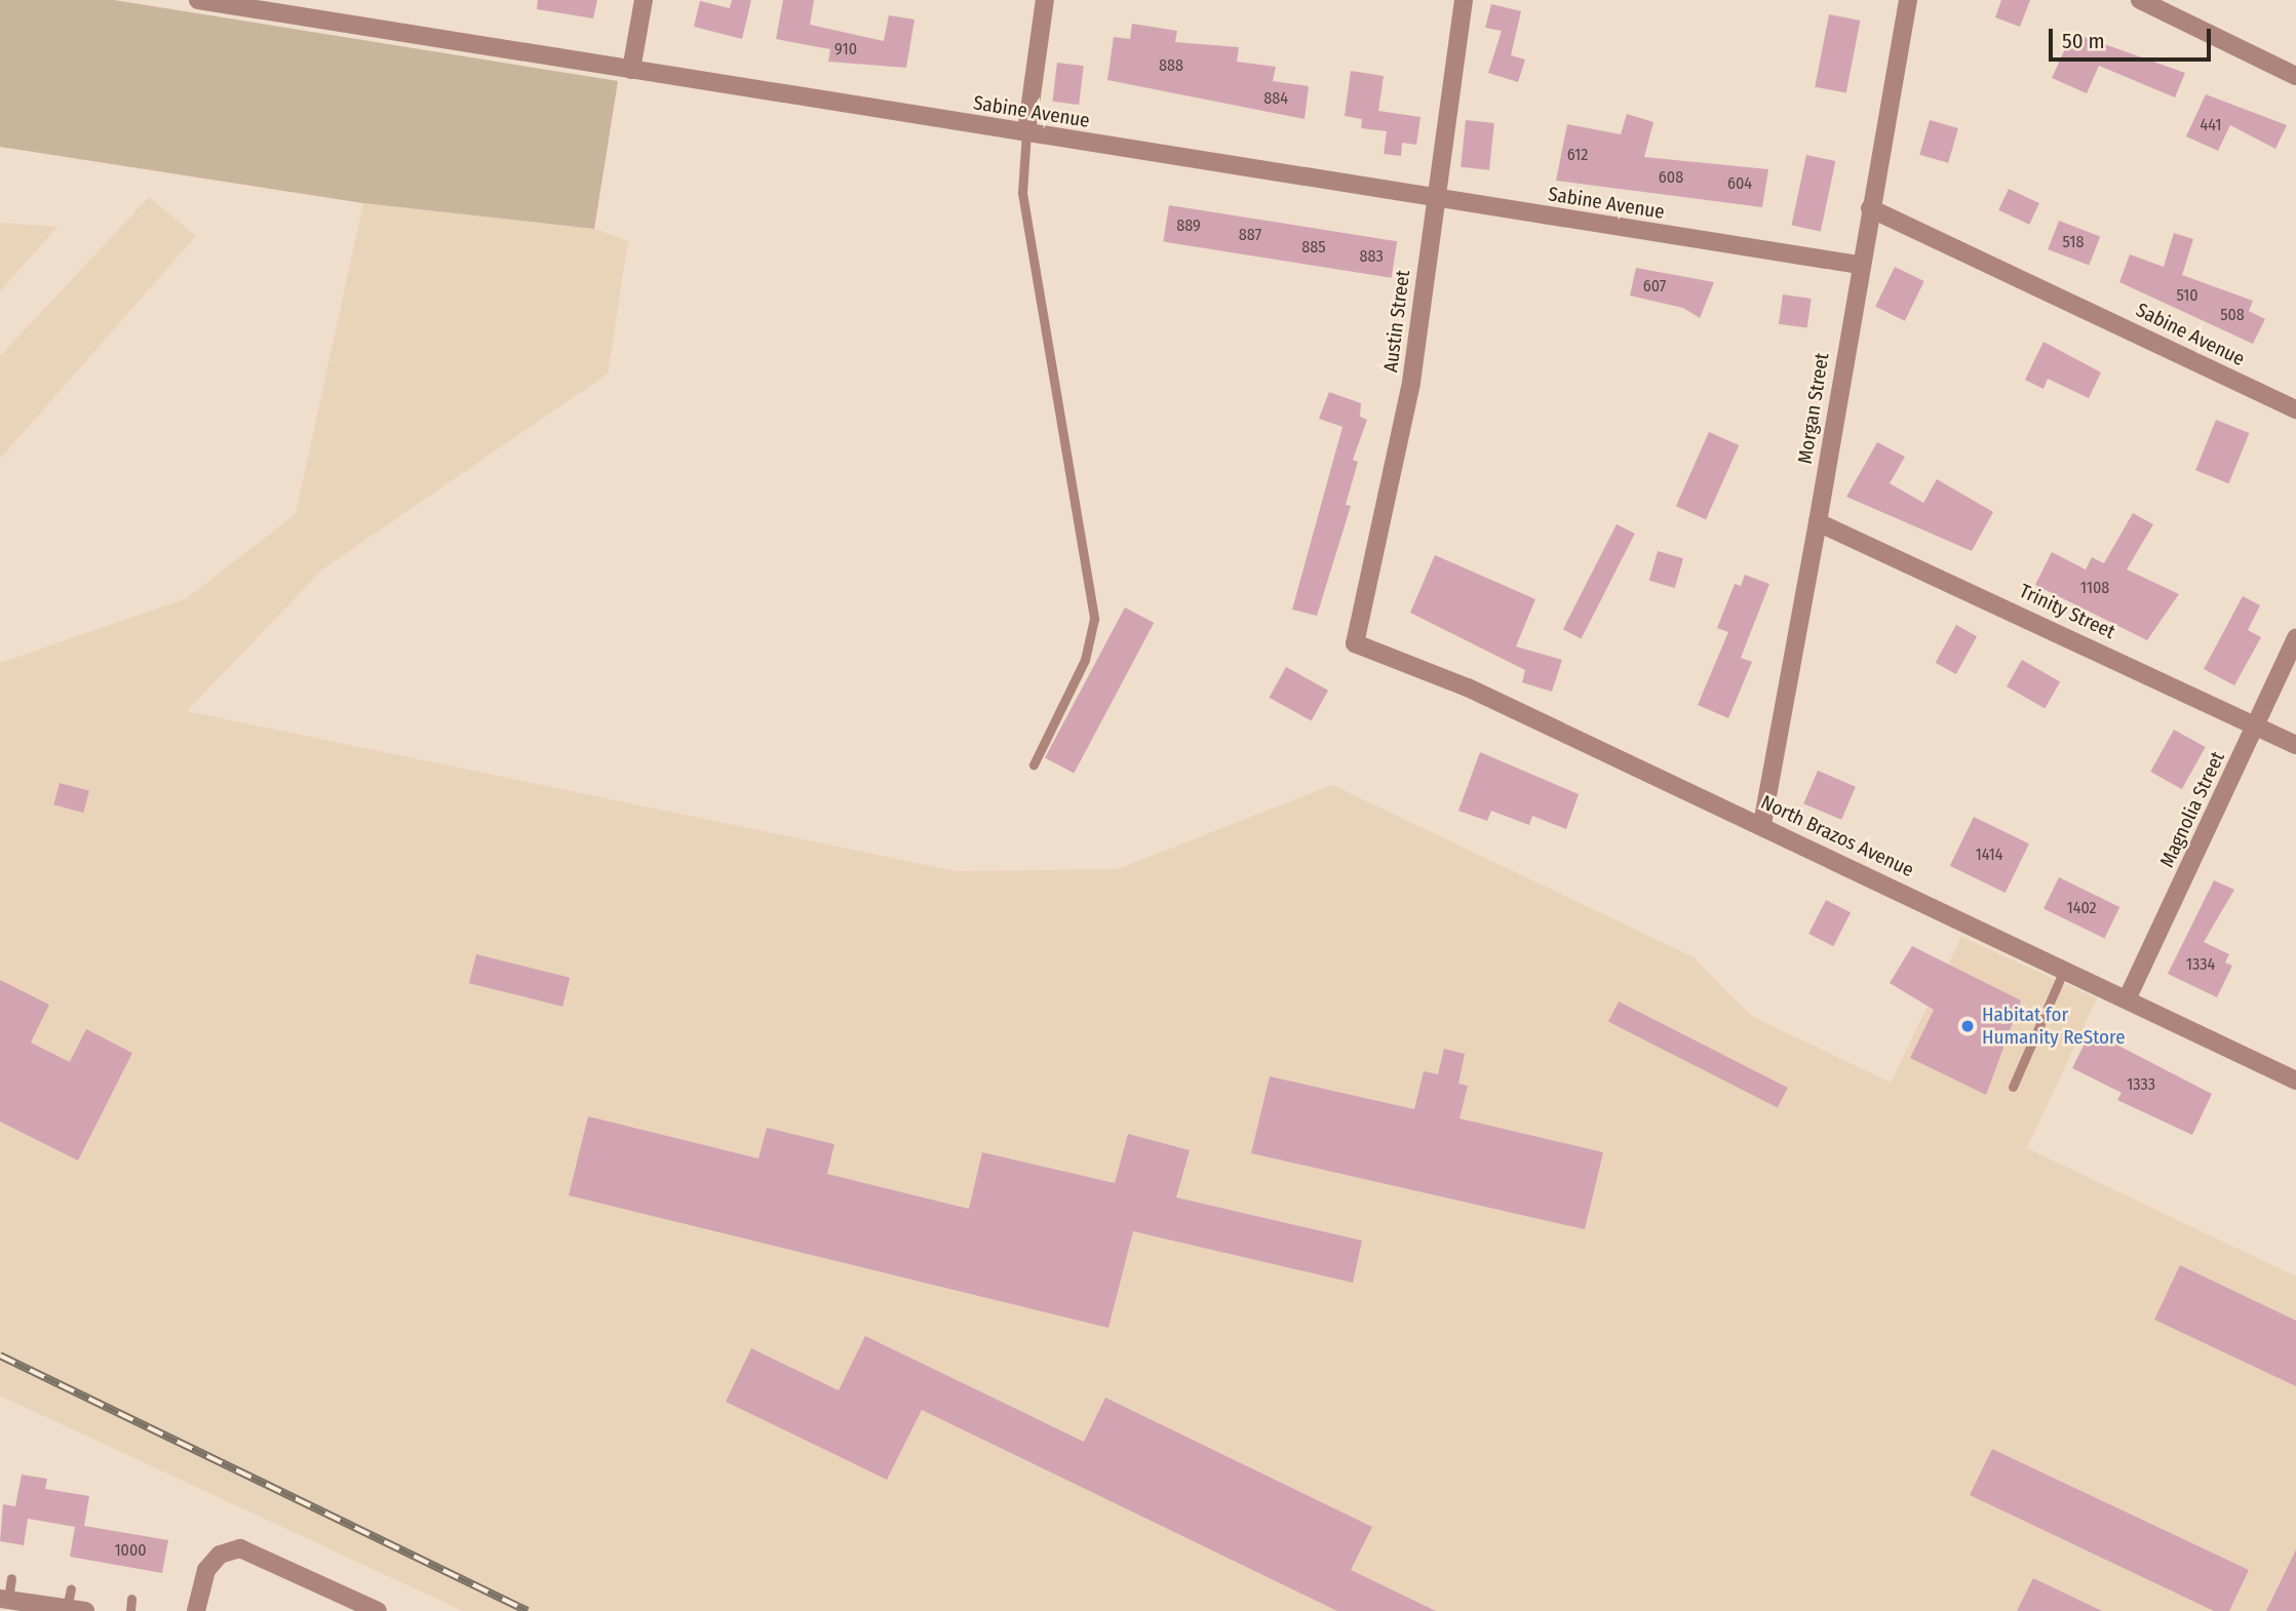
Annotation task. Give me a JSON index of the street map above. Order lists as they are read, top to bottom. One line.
{"streets":{"street":["Sabine Avenue","Austin Street","Morgan Street","Trinity Street","Magnolia Street","North Brazos Avenue"]},"crossings":[["Sabine Avenue","Austin Street"],["Sabine Avenue","Morgan Street"],["Austin Street","North Brazos Avenue"],["Morgan Street","Trinity Street"],["Morgan Street","North Brazos Avenue"],["Trinity Street","Magnolia Street"],["Magnolia Street","North Brazos Avenue"]],"places":["Habitat for Humanity ReStore"],"house_numbers":["910","888","884","441","612","608","604","889","887","518","885","883","607","510","508","1108","1414","1402","1334","1333","1000"],"scale_bar":"50 m"}
